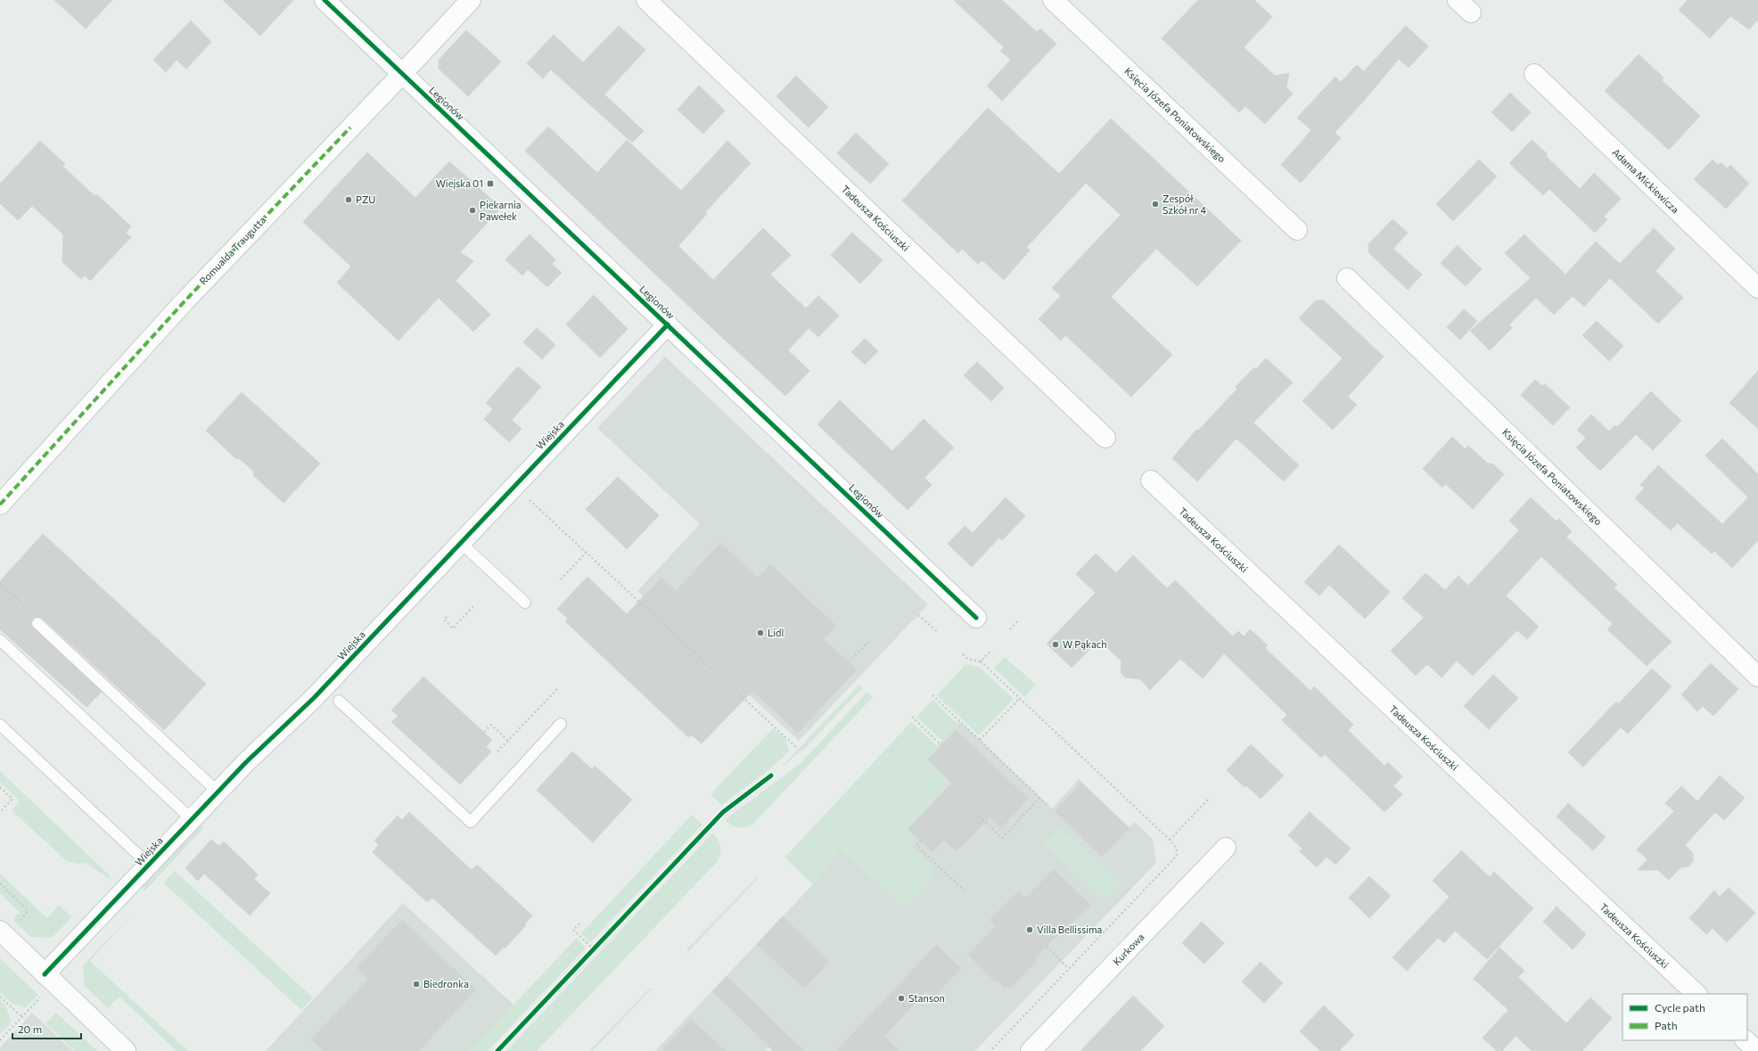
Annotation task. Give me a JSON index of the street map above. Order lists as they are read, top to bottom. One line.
{"streets":{"street":["Legionów","Księcia Józefa Poniatowskiego","Adama Mickiewicza","Tadeusza Kościuszki","Romualda Traugutta","Wiejska","Kurkowa"]},"crossings":[["Legionów","Romualda Traugutta"],["Legionów","Wiejska"]],"places":{"transit":["Wiejska 01"],"other":["PZU","Zespół Szkół nr 4","Piekarnia Pawełek","Lidl","W Pąkach","Villa Bellissima","Biedronka","Stanson"]},"legend":["Cycle path","Path"],"scale_bar":"20 m"}
